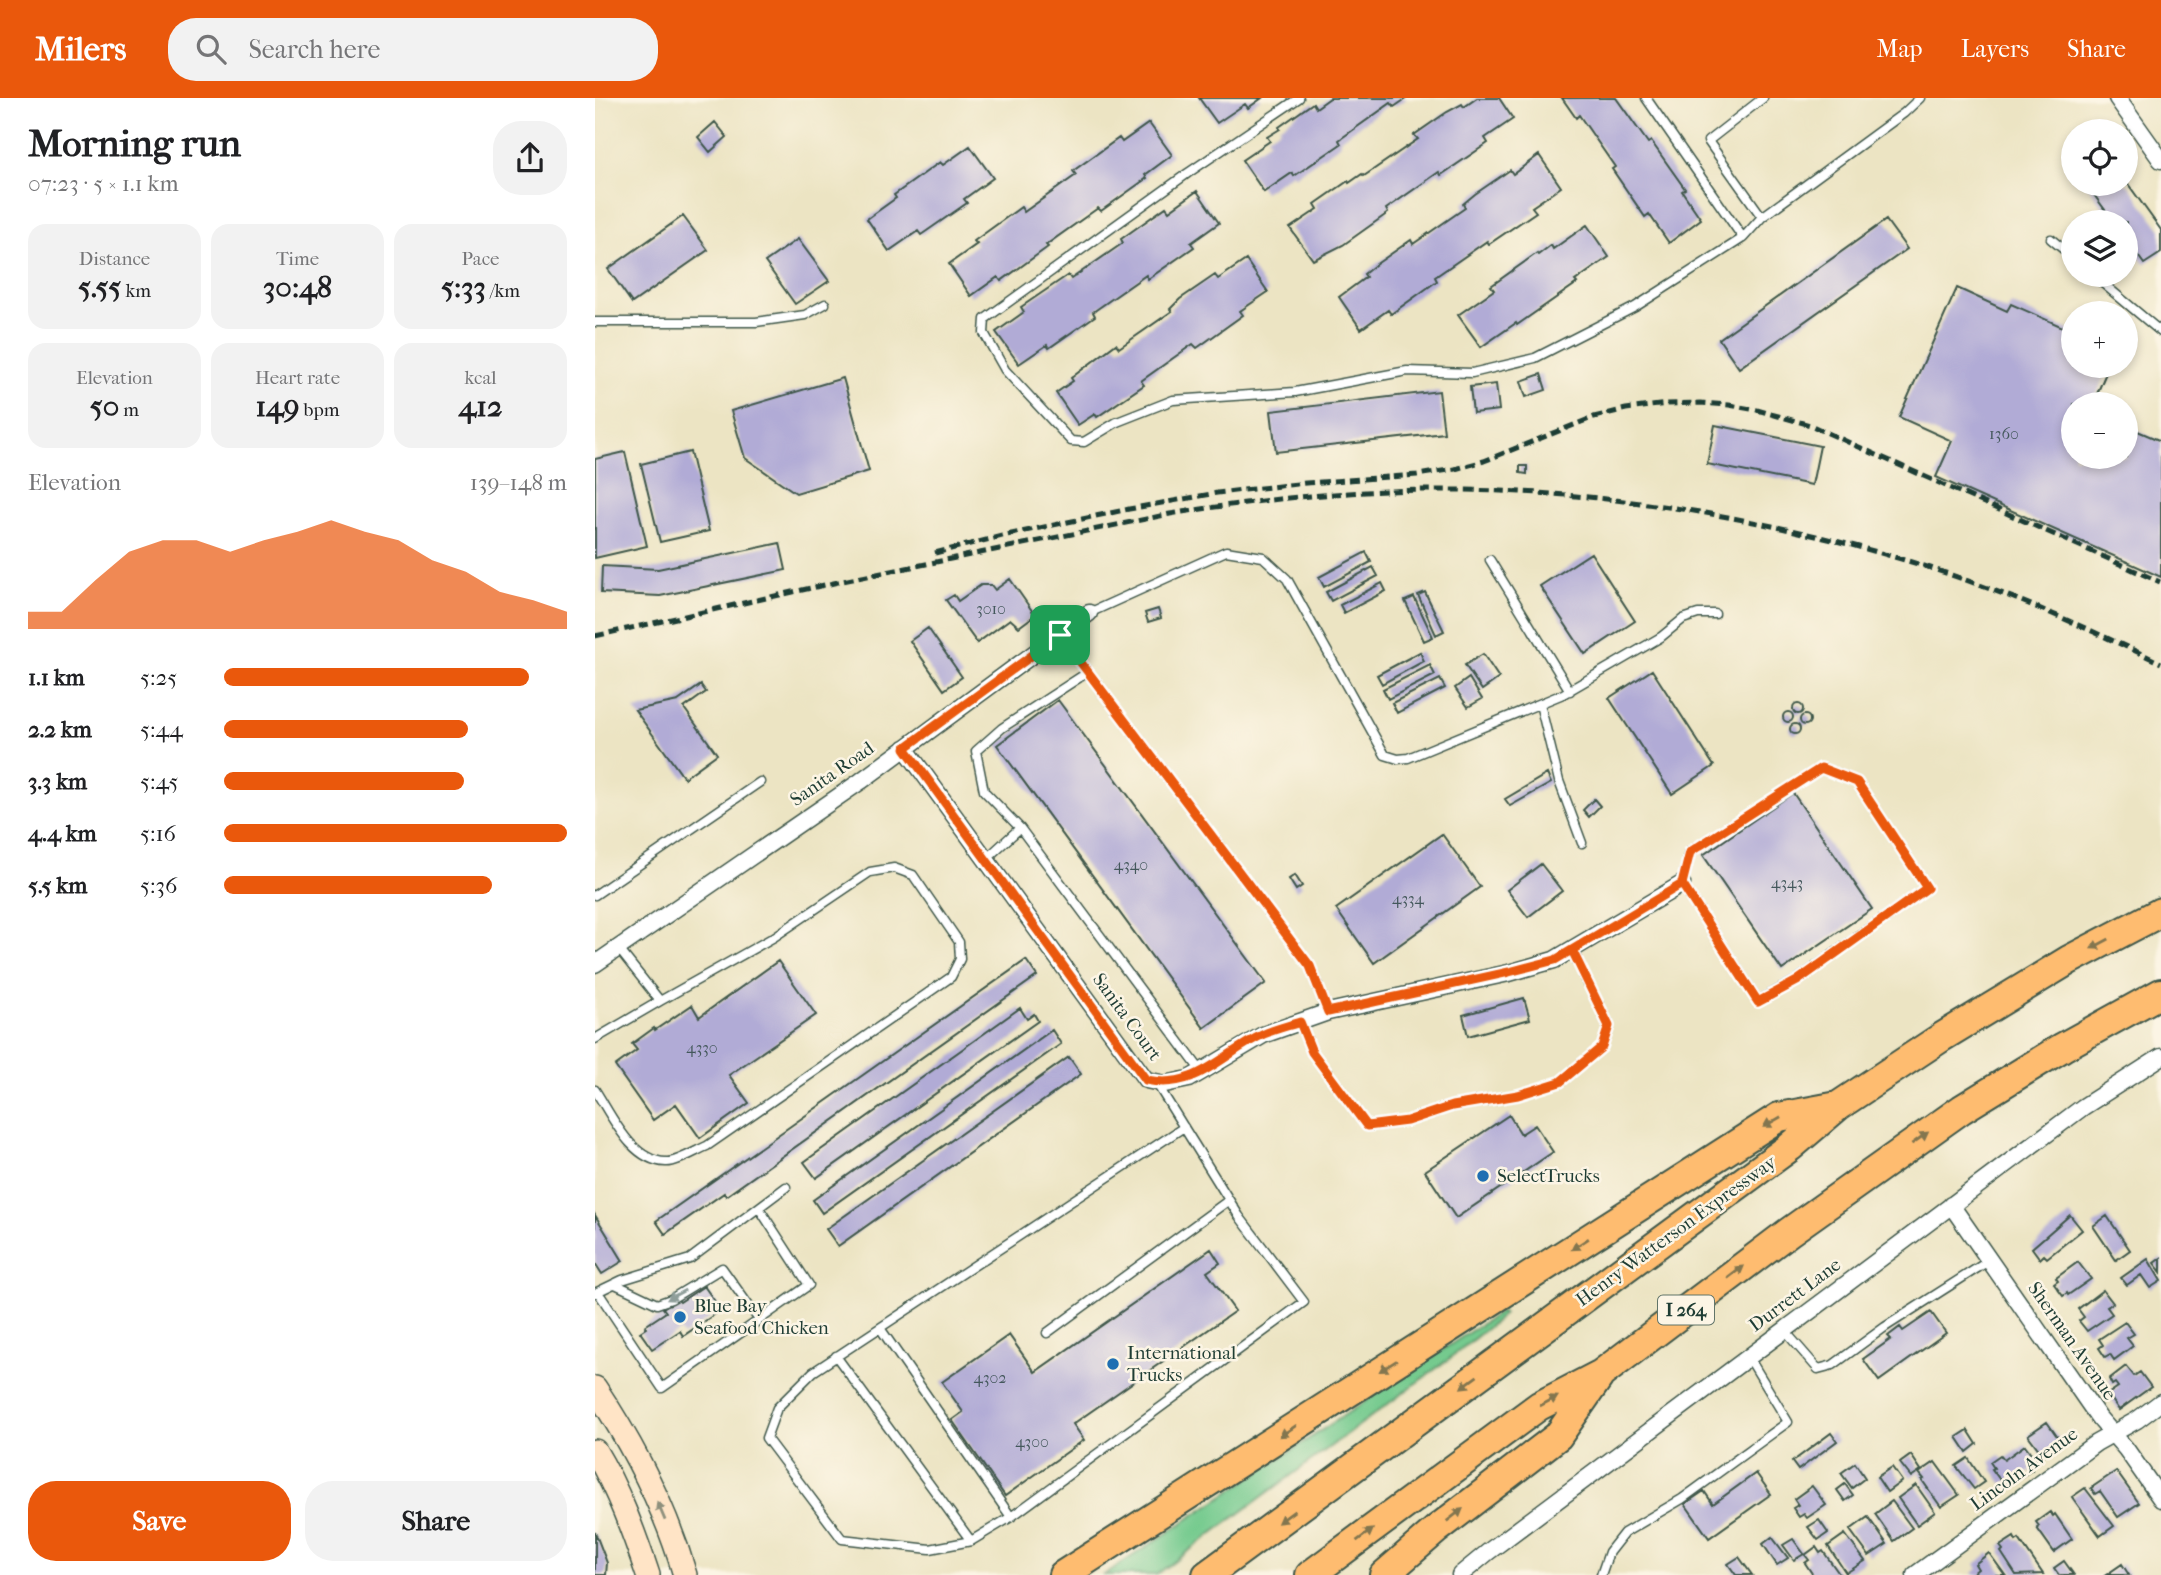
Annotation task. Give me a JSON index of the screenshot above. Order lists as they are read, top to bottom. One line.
{"streets":{"highway":["Henry Watterson Expressway","I 264"],"street":["Sanita Road","Sanita Court","Durrett Lane","Sherman Avenue","Lincoln Avenue"]},"crossings":[["Sanita Road","Sanita Court"],["Durrett Lane","Sherman Avenue"],["Sherman Avenue","Lincoln Avenue"]],"places":["SelectTrucks","Blue Bay Seafood Chicken","International Trucks"],"house_numbers":["1360","3010","4340","4343","4334","4330","4302","4300"],"page":{"header":"Milers","search":"Search here","nav":["Map","Layers","Share"],"heading":["Morning run","07:23 · 5 × 1.1 km"],"map_buttons":["+","−"],"stats":[["Distance","5.55 km"],["Time","30:48"],["Pace","5:33 /km"],["Elevation","50 m"],["Heart rate","149 bpm"],["kcal","412"]],"chart":["Elevation","139–148 m"],"list":[{"name":"1.1 km","note":"5:25"},{"name":"2.2 km","note":"5:44"},{"name":"3.3 km","note":"5:45"},{"name":"4.4 km","note":"5:16"},{"name":"5.5 km","note":"5:36"}],"buttons":["Save","Share"]}}
